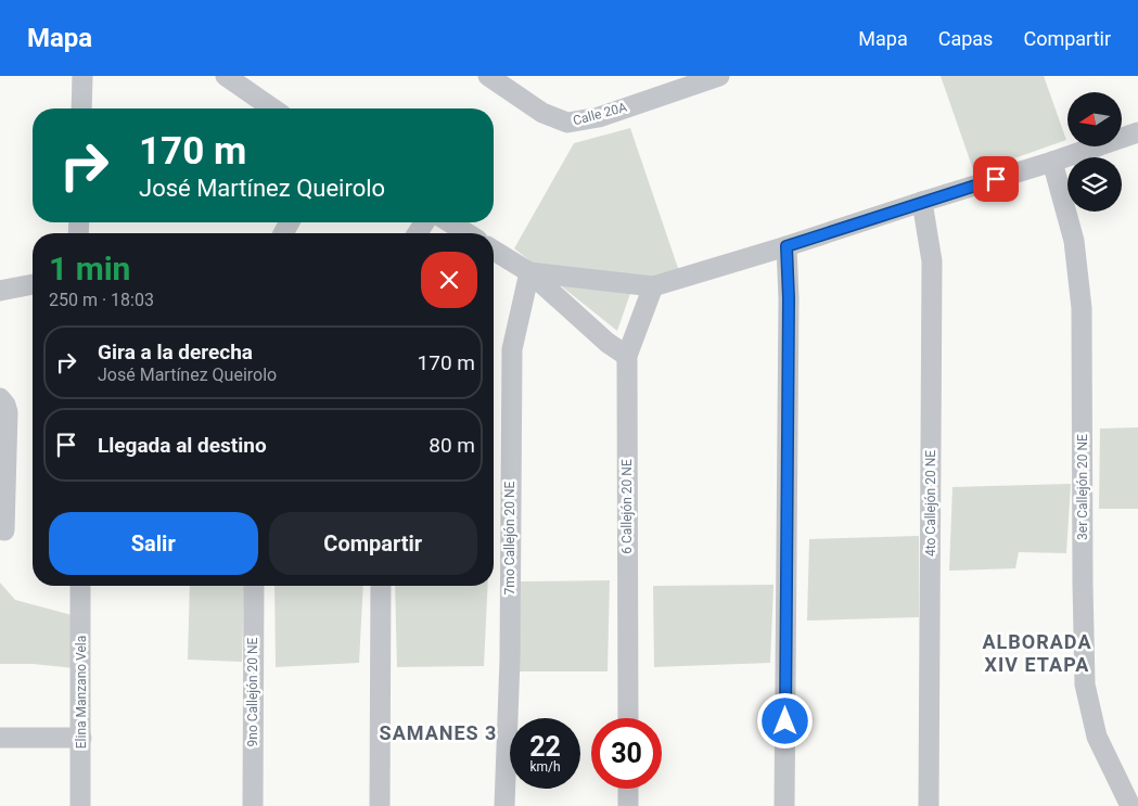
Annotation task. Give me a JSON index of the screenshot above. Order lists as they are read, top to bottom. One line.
{"streets":{"street":["Calle 20A","3er Callejón 20 NE","4to Callejón 20 NE","6 Callejón 20 NE","7mo Callejón 20 NE","Elina Manzano Vela","9no Callejón 20 NE"]},"districts":["ALBORADA XIV ETAPA","SAMANES 3"],"north":"left","page":{"header":"Mapa","nav":["Mapa","Capas","Compartir"],"turn":["170 m","José Martínez Queirolo"],"heading":["1 min","250 m · 18:03"],"list":[{"name":"Gira a la derecha","note":"José Martínez Queirolo","value":"170 m"},{"name":"Llegada al destino","value":"80 m"}],"buttons":["Salir","Compartir"],"speed":"22 km/h","limit":"30"}}
